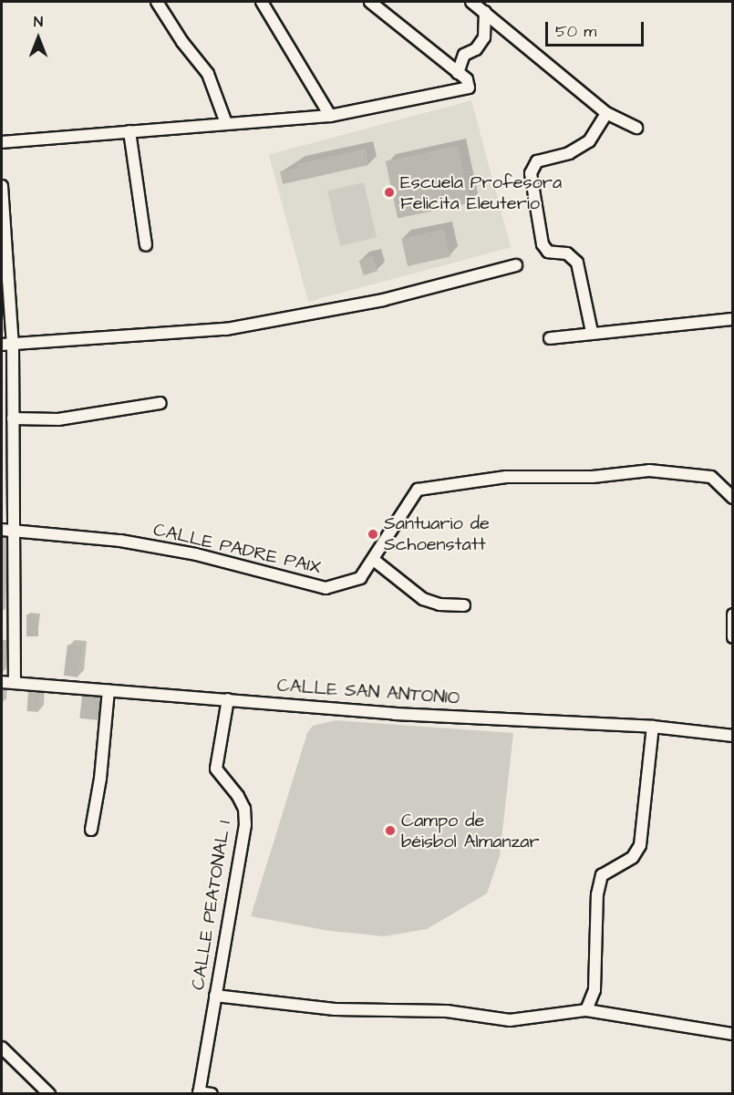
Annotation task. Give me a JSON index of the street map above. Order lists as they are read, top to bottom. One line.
{"streets":{"street":["CALLE PADRE PAIX","CALLE SAN ANTONIO","CALLE PEATONAL 1"]},"crossings":[["CALLE SAN ANTONIO","CALLE PEATONAL 1"]],"places":["Escuela Profesora Felicita Eleuterio","Santuario de Schoenstatt","Campo de béisbol Almanzar"],"scale_bar":"50 m","north":"top"}
